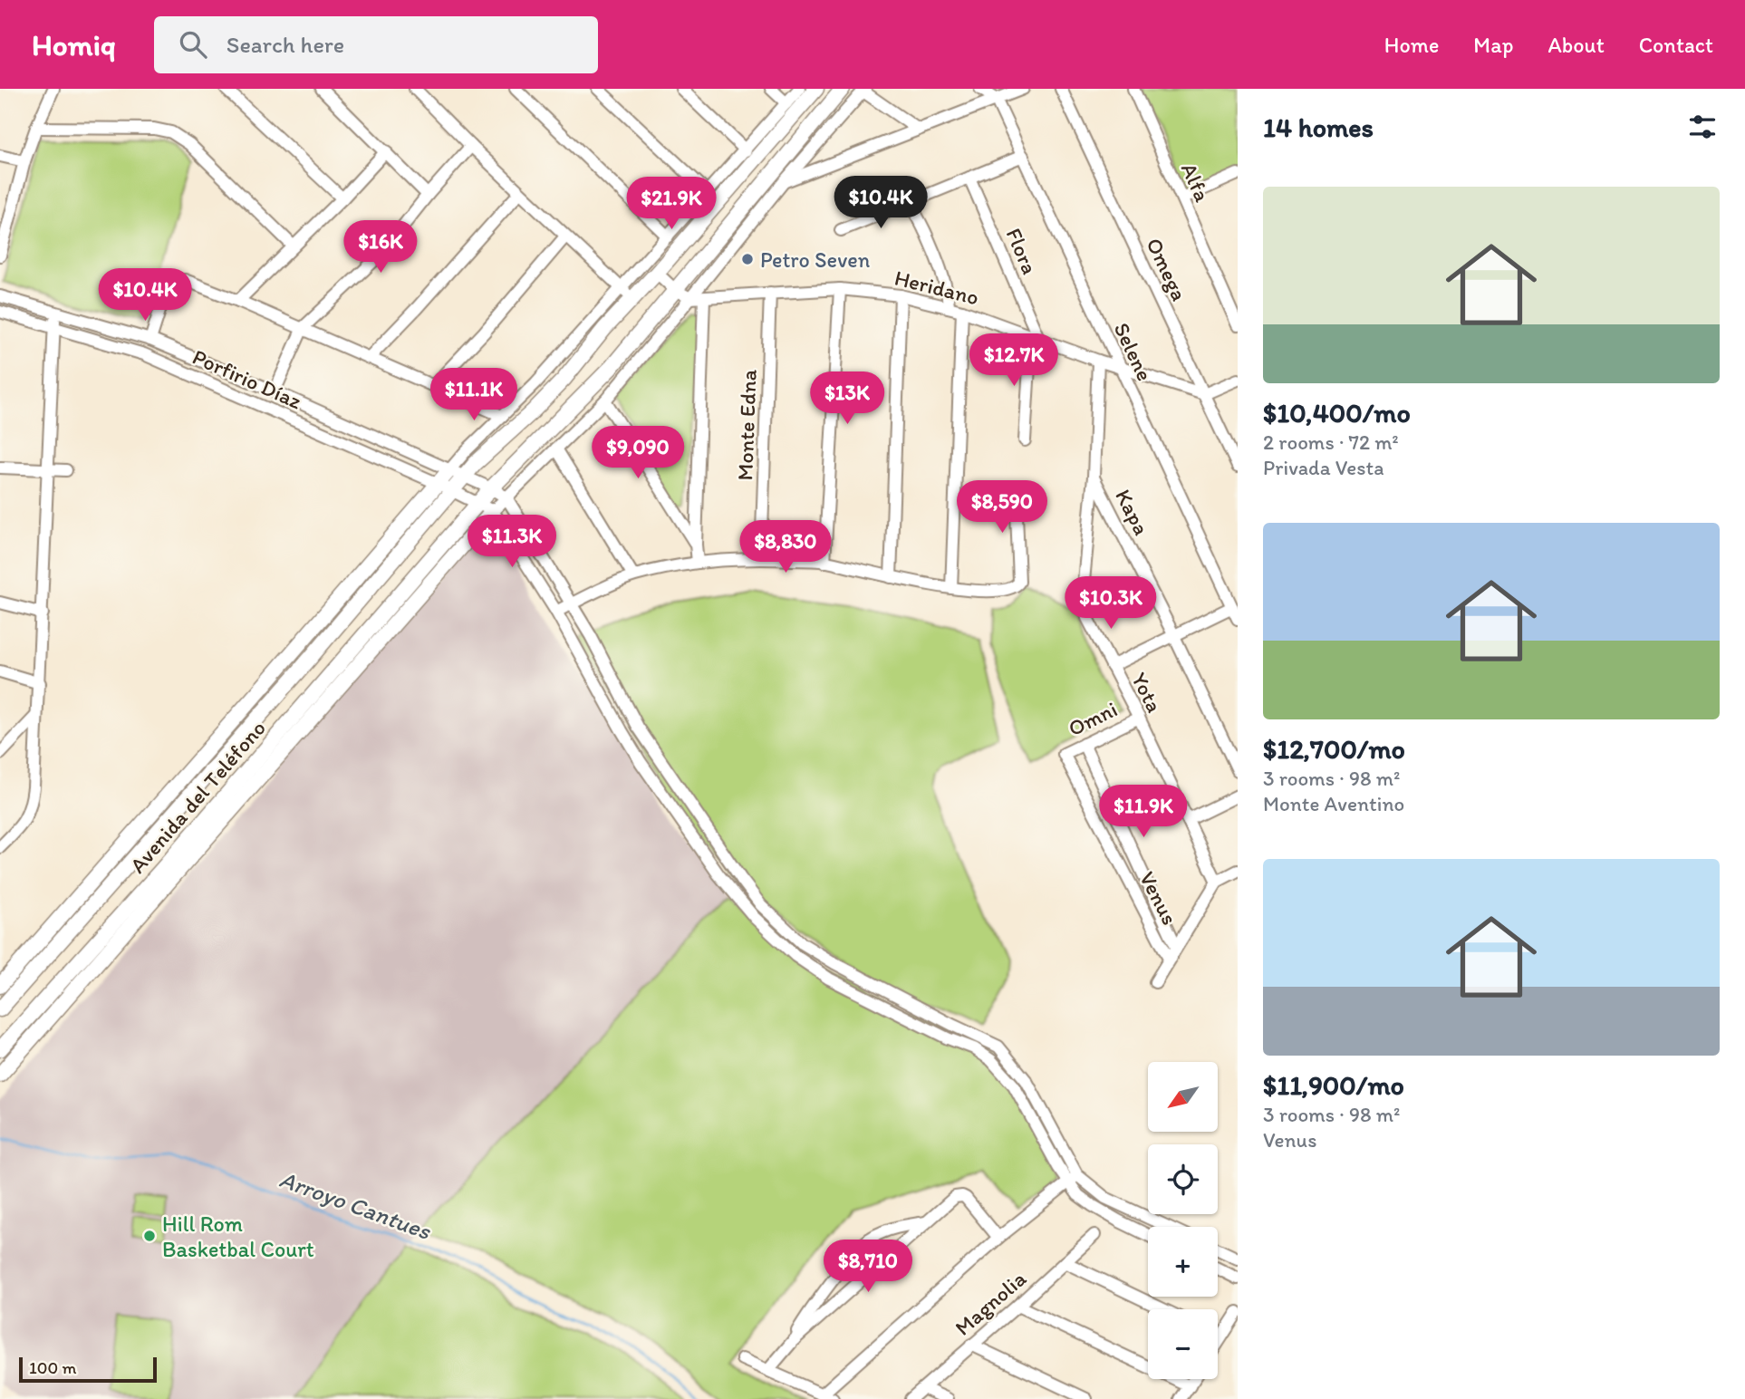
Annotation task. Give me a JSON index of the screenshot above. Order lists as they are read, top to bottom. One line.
{"streets":{"main road":["Avenida del Teléfono"],"street":["Alfa","Flora","Omega","Heridano","Selene","Porfirio Díaz","Monte Edna","Kapa","Yota","Omni","Venus","Magnolia"]},"crossings":[["Flora","Heridano"],["Omega","Heridano"],["Heridano","Selene"],["Heridano","Monte Edna"],["Heridano","Yota"],["Porfirio Díaz","Avenida del Teléfono"],["Kapa","Yota"],["Yota","Omni"],["Omni","Venus"]],"water":["Arroyo Cantues"],"places":["Petro Seven","Hill Rom Basketbal Court"],"scale_bar":"100 m","north":"bottom left","page":{"header":"Homiq","search":"Search here","nav":["Home","Map","About","Contact"],"heading":"14 homes","list":[{"name":"$10,400/mo","note":"2 rooms · 72 m² · Privada Vesta"},{"name":"$12,700/mo","note":"3 rooms · 98 m² · Monte Aventino"},{"name":"$11,900/mo","note":"3 rooms · 98 m² · Venus"}],"price":["$10.4K","$21.9K","$16K","$10.4K","$12.7K","$11.1K","$13K","$9,090","$8,590","$11.3K","$8,830","$10.3K","$11.9K","$8,710"],"map_buttons":["+","−"],"scale":"100 m"}}
